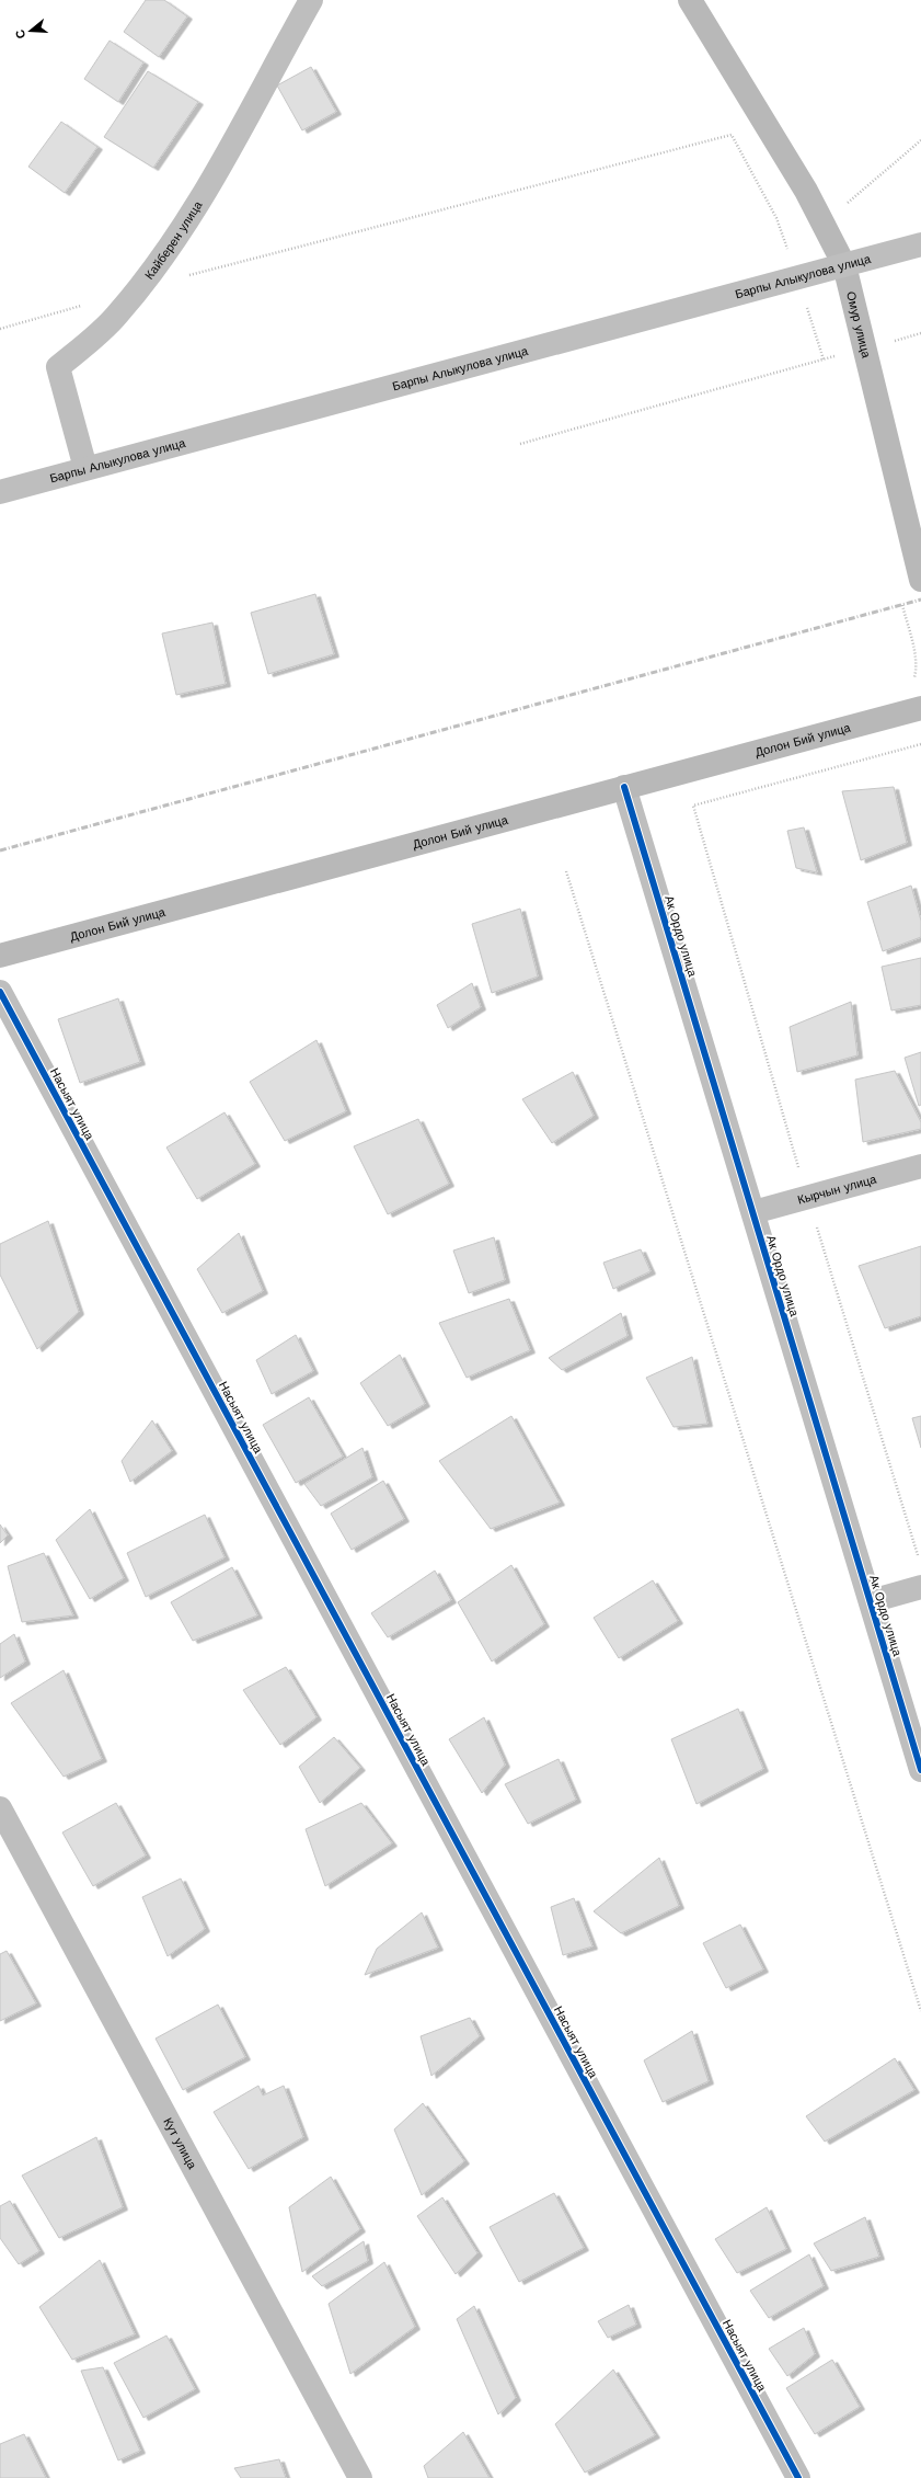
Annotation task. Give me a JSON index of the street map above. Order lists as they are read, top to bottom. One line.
{"streets":{"street":["Кайберен улица","Барпы Алыкулова улица","Омур улица","Долон Бий улица","Ак Ордо улица","Насыят улица","Кырчын улица","Кут улица"]},"crossings":[["Кайберен улица","Барпы Алыкулова улица"],["Барпы Алыкулова улица","Омур улица"],["Долон Бий улица","Ак Ордо улица"],["Ак Ордо улица","Кырчын улица"]],"north":"left"}
